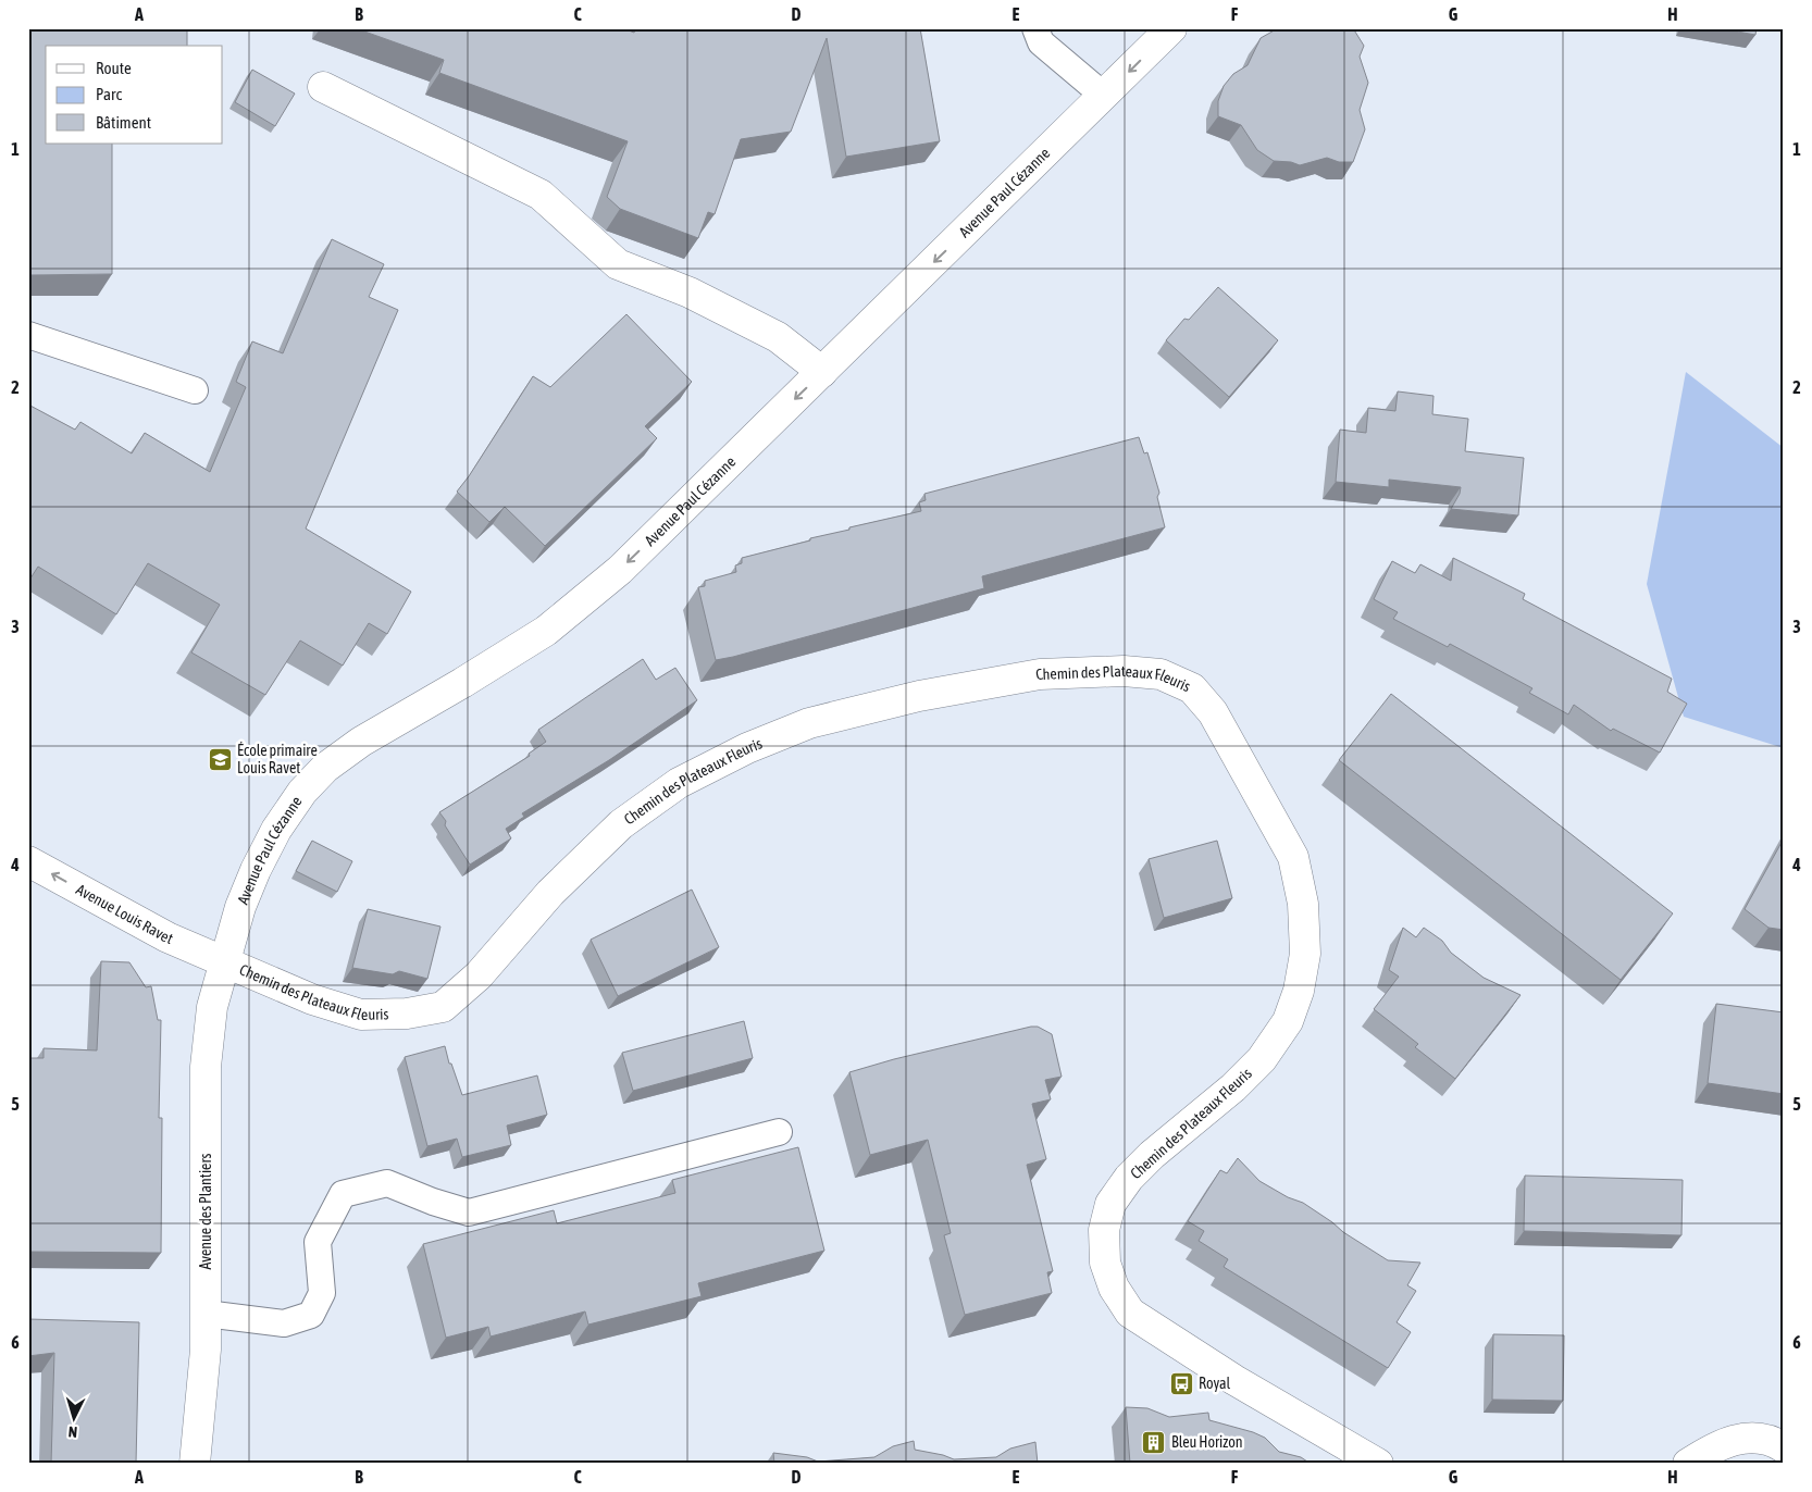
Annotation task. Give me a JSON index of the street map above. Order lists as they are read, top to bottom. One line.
{"streets":{"street":["Avenue Paul Cézanne","Chemin des Plateaux Fleuris","Avenue Louis Ravet","Avenue des Plantiers"]},"crossings":[["Avenue Paul Cézanne","Chemin des Plateaux Fleuris"],["Avenue Paul Cézanne","Avenue Louis Ravet"],["Avenue Paul Cézanne","Avenue des Plantiers"],["Chemin des Plateaux Fleuris","Avenue Louis Ravet"],["Chemin des Plateaux Fleuris","Avenue des Plantiers"],["Avenue Louis Ravet","Avenue des Plantiers"]],"one_way":["Avenue Paul Cézanne","Avenue Louis Ravet"],"places":{"school or university":["École primaire Louis Ravet"],"bus stop":["Royal"],"building":["Bleu Horizon"]},"legend":["Route","Parc","Bâtiment"],"north":"bottom","grid":{"columns":["A","B","C","D","E","F","G","H"],"rows":["1","2","3","4","5","6"]}}
